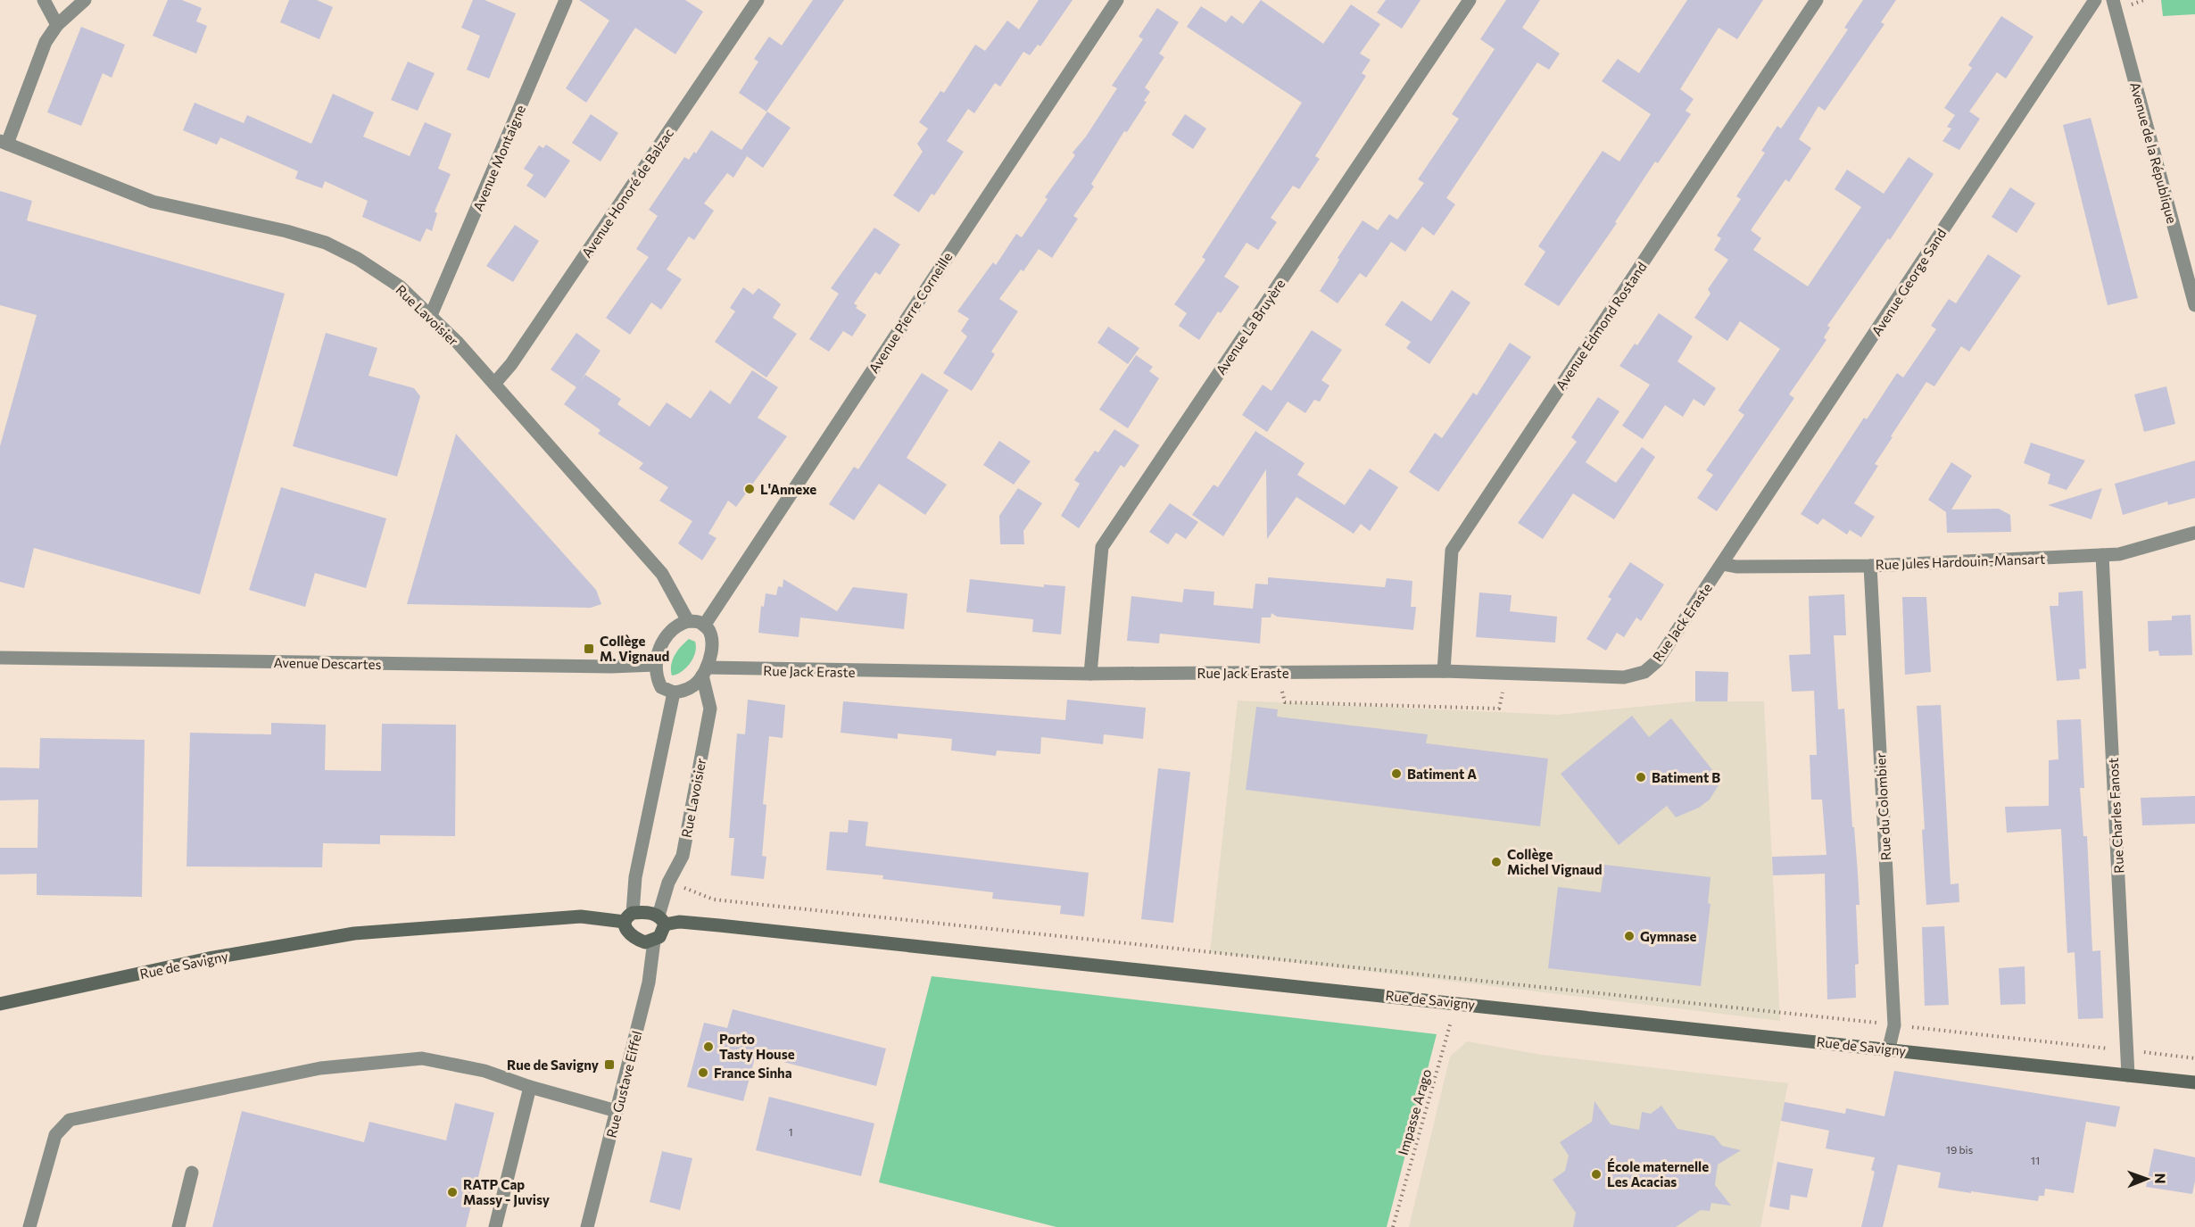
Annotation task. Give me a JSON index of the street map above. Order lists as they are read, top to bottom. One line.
{"streets":{"street":["Avenue de la République","Avenue Montaigne","Avenue Honoré de Balzac","Avenue George Sand","Avenue Pierre Corneille","Rue Lavoisier","Avenue Edmond Rostand","Avenue La Bruyère","Rue Jules Hardouin-Mansart","Rue Jack Eraste","Avenue Descartes","Rue du Colombier","Rue Charles Fanost","Rue de Savigny","Rue Gustave Eiffel"],"path":["Impasse Arago"]},"crossings":[["Avenue Montaigne","Rue Lavoisier"],["Avenue Honoré de Balzac","Rue Lavoisier"],["Avenue George Sand","Rue Jules Hardouin-Mansart"],["Avenue George Sand","Rue Jack Eraste"],["Avenue Pierre Corneille","Rue Lavoisier"],["Avenue Pierre Corneille","Rue Jack Eraste"],["Avenue Pierre Corneille","Avenue Descartes"],["Rue Lavoisier","Rue Jack Eraste"],["Rue Lavoisier","Avenue Descartes"],["Rue Lavoisier","Rue de Savigny"],["Rue Lavoisier","Rue Gustave Eiffel"],["Avenue Edmond Rostand","Rue Jack Eraste"],["Avenue La Bruyère","Rue Jack Eraste"],["Rue Jules Hardouin-Mansart","Rue Jack Eraste"],["Rue Jules Hardouin-Mansart","Rue du Colombier"],["Rue Jules Hardouin-Mansart","Rue Charles Fanost"],["Rue Jack Eraste","Avenue Descartes"],["Rue du Colombier","Rue de Savigny"],["Rue Charles Fanost","Rue de Savigny"],["Rue de Savigny","Rue Gustave Eiffel"],["Rue de Savigny","Impasse Arago"]],"places":{"other":["L'Annexe","Batiment A","Batiment B","Collège Michel Vignaud","Gymnase","Porto Tasty House","France Sinha","École maternelle Les Acacias","RATP Cap Massy - Juvisy"],"transit":["Collège M. Vignaud","Rue de Savigny"]},"house_numbers":["1","19 bis","11"],"north":"right"}
